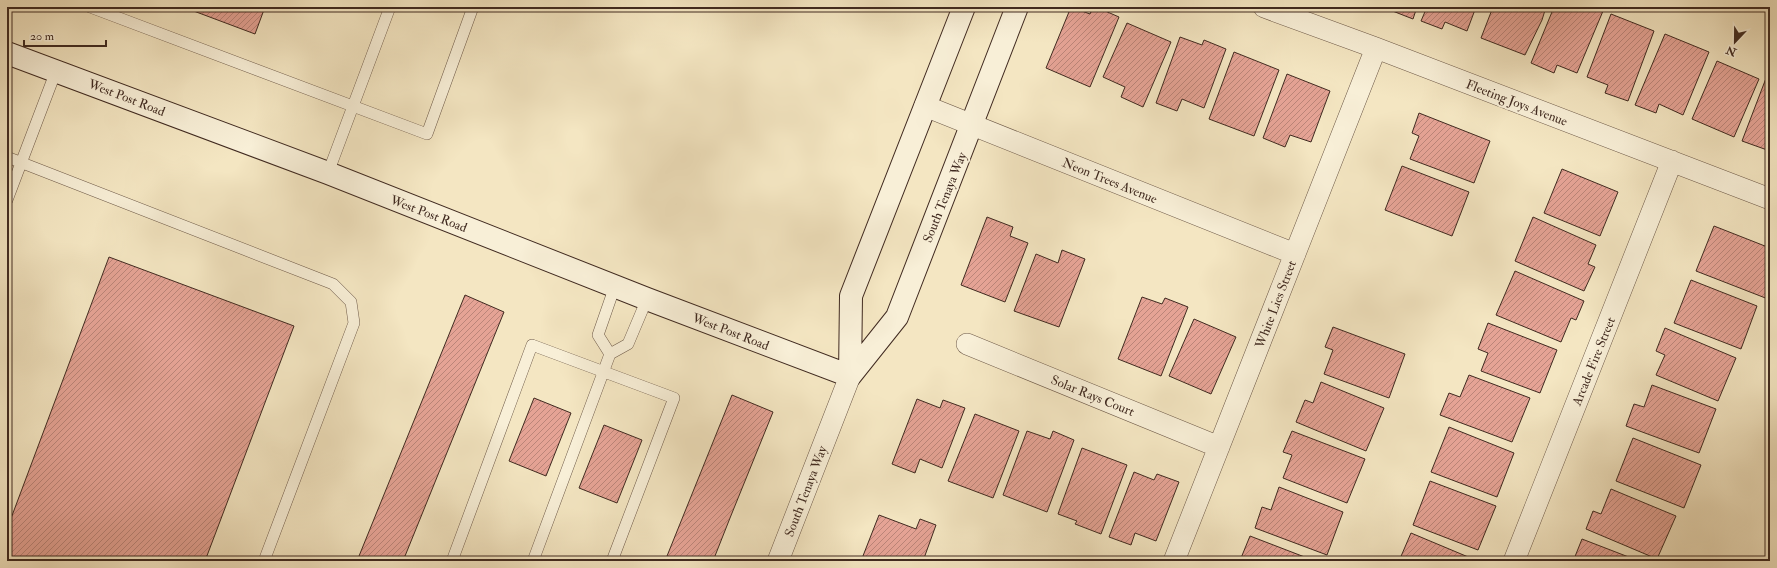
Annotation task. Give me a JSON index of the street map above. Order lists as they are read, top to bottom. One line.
{"streets":{"street":["West Post Road","Fleeting Joys Avenue","Neon Trees Avenue","South Tenaya Way","White Lies Street","Arcade Fire Street","Solar Rays Court"]},"crossings":[["West Post Road","South Tenaya Way"],["Fleeting Joys Avenue","White Lies Street"],["Fleeting Joys Avenue","Arcade Fire Street"],["Neon Trees Avenue","South Tenaya Way"],["Neon Trees Avenue","White Lies Street"],["White Lies Street","Solar Rays Court"]],"scale_bar":"20 m","north":"bottom"}
